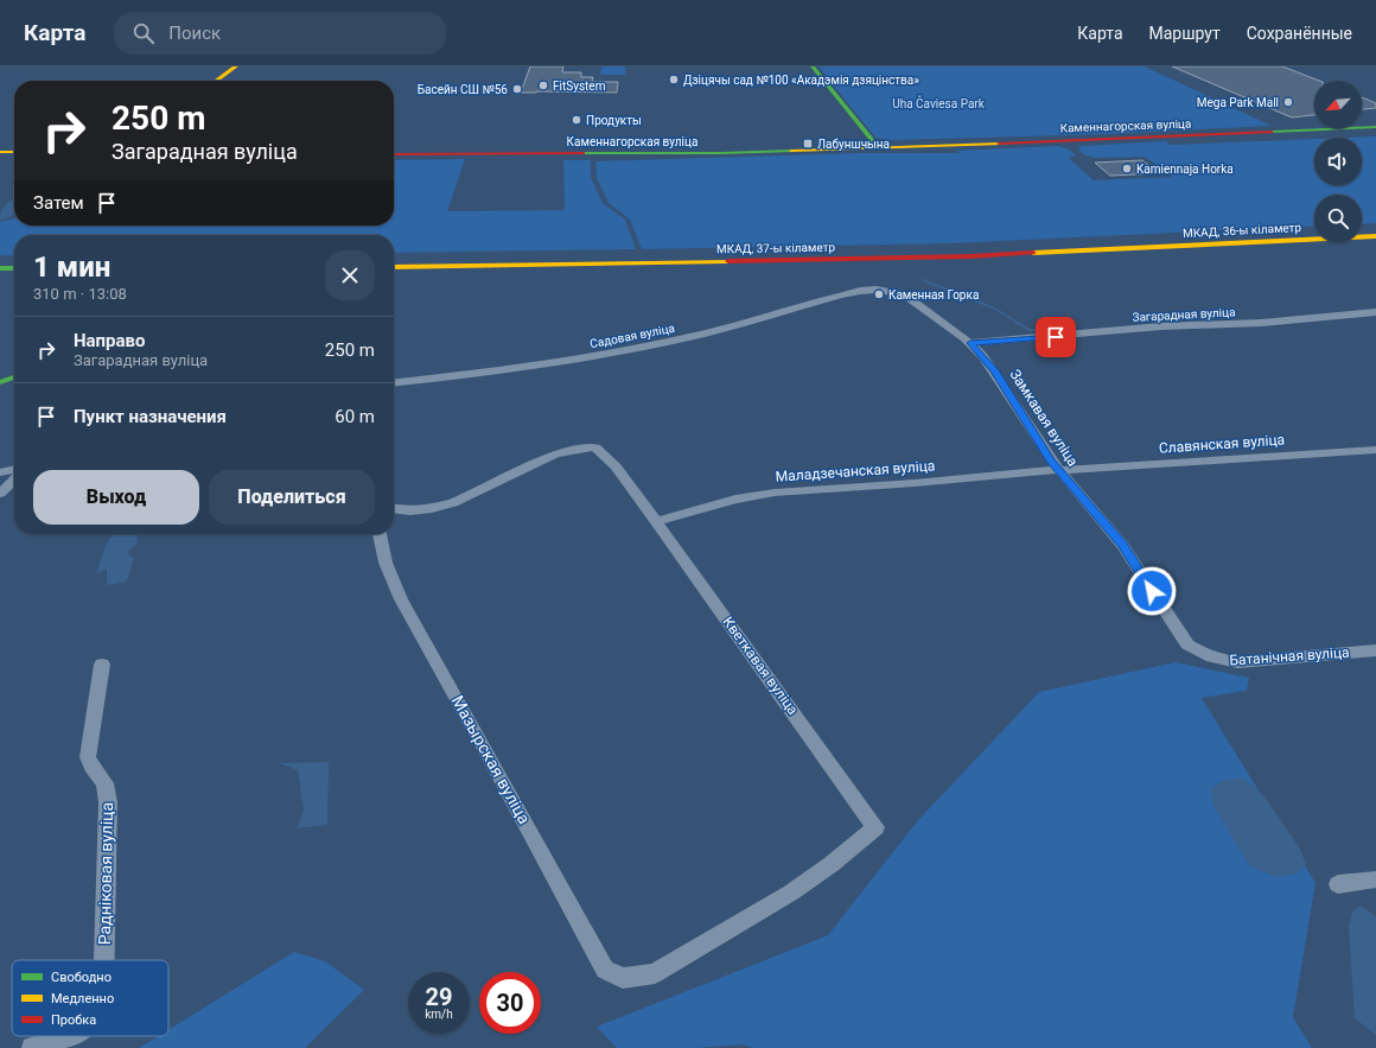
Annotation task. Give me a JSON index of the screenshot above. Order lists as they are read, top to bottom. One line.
{"streets":{"main road":["Каменнагорская вуліца","МКАД, 36-ы кіламетр","МКАД, 37-ы кіламетр"],"street":["Загарадная вуліца","Садовая вуліца","Замкавая вуліца","Славянская вуліца","Маладзечанская вуліца","Батанічная вуліца","Кветкавая вуліца","Мазырская вуліца","Радніковая вуліца"]},"crossings":[["МКАД, 36-ы кіламетр","МКАД, 37-ы кіламетр"],["Загарадная вуліца","Замкавая вуліца"],["Садовая вуліца","Замкавая вуліца"],["Замкавая вуліца","Славянская вуліца"],["Замкавая вуліца","Маладзечанская вуліца"],["Замкавая вуліца","Батанічная вуліца"],["Славянская вуліца","Маладзечанская вуліца"],["Маладзечанская вуліца","Кветкавая вуліца"],["Кветкавая вуліца","Мазырская вуліца"]],"parks":["Uha Čaviesa Park"],"places":{"other":["Дзіцячы сад №100 «Акадэмія дзяцінства»","FitSystem","Басейн СШ №56","Mega Park Mall","Продукты","Kamiennaja Horka","Каменная Горка"],"transit":["Лабуншчына"]},"legend":["Свободно","Медленно","Пробка"],"north":"bottom left","page":{"header":"Карта","search":"Поиск","nav":["Карта","Маршрут","Сохранённые"],"turn":["250 m","Загарадная вуліца"],"then":"Затем","heading":["1 мин","310 m · 13:08"],"list":[{"name":"Направо","note":"Загарадная вуліца","value":"250 m"},{"name":"Пункт назначения","value":"60 m"}],"buttons":["Выход","Поделиться"],"speed":"29 km/h","limit":"30"}}
